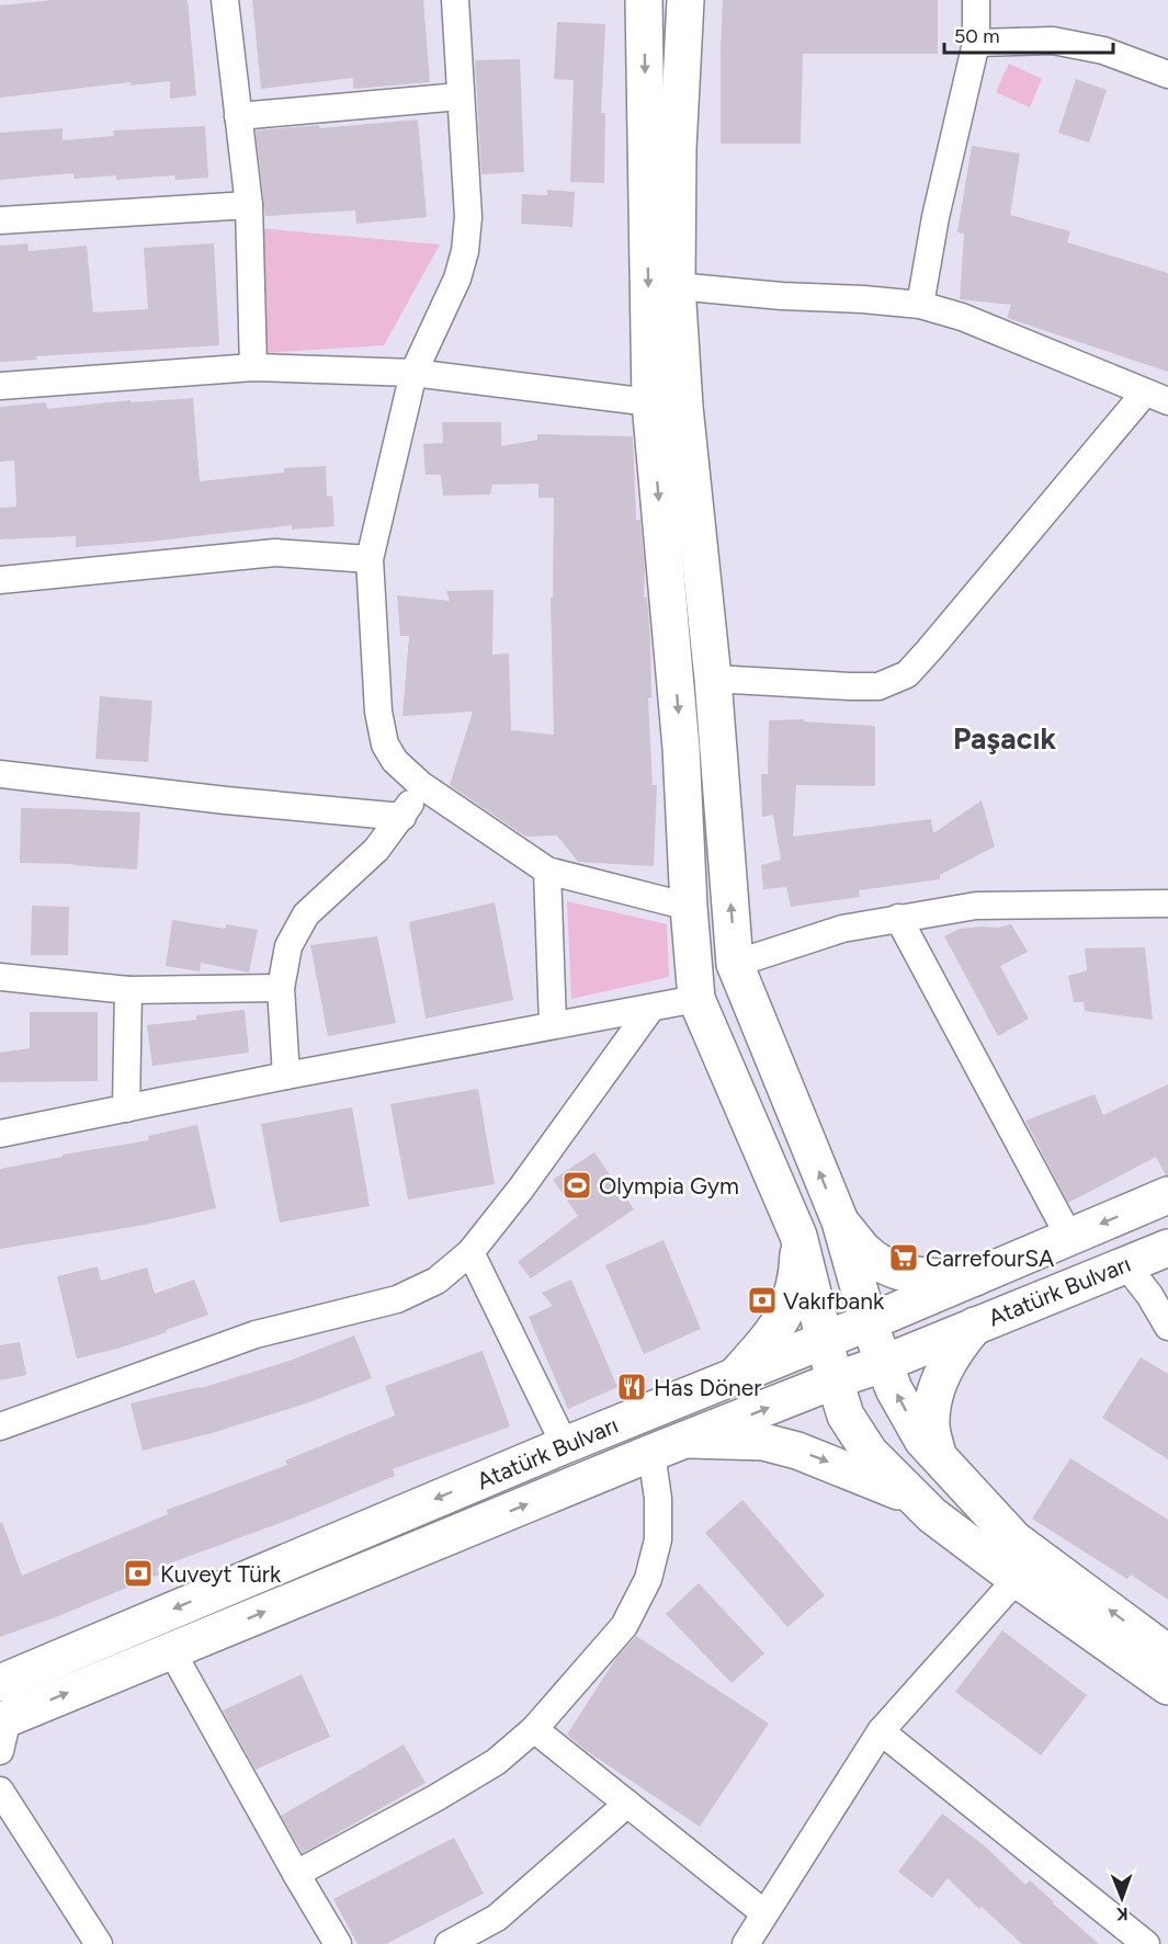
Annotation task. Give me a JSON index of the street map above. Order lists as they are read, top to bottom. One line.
{"streets":{"main road":["Atatürk Bulvarı"]},"districts":["Paşacık"],"places":{"sports":["Olympia Gym"],"supermarket":["CarrefourSA"],"bank":["Vakıfbank","Kuveyt Türk"],"restaurant":["Has Döner"]},"scale_bar":"50 m","north":"bottom"}
